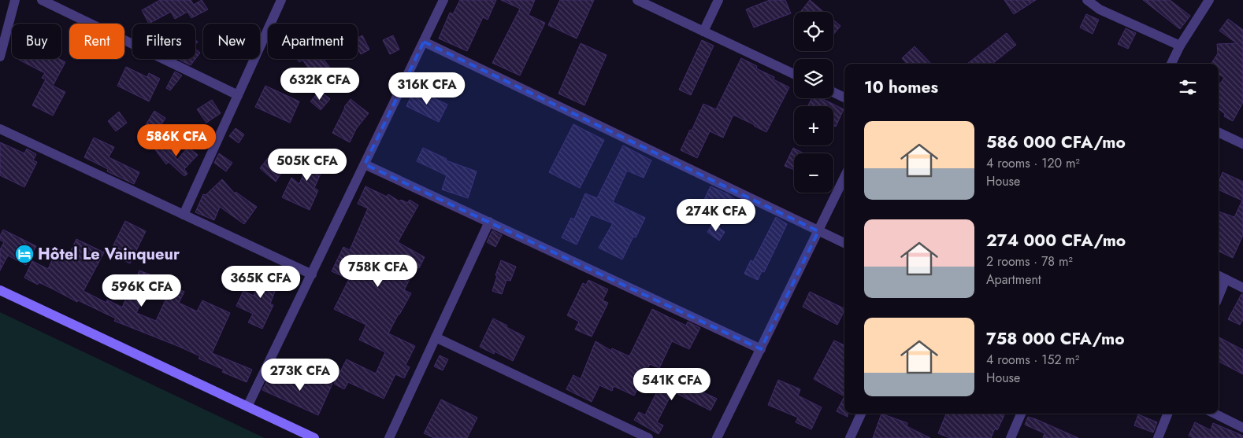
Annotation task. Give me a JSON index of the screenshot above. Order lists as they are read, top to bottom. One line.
{"places":{"hotel":["Hôtel Le Vainqueur"]},"page":{"map_buttons":["+","−"],"chip":["Buy","Rent","Filters","New","Apartment"],"heading":"10 homes","price":["632K CFA","316K CFA","586K CFA","505K CFA","274K CFA","758K CFA","365K CFA","596K CFA","273K CFA","541K CFA"],"list":[{"name":"586 000 CFA/mo","note":"4 rooms · 120 m² · House"},{"name":"274 000 CFA/mo","note":"2 rooms · 78 m² · Apartment"},{"name":"758 000 CFA/mo","note":"4 rooms · 152 m² · House"}]}}
